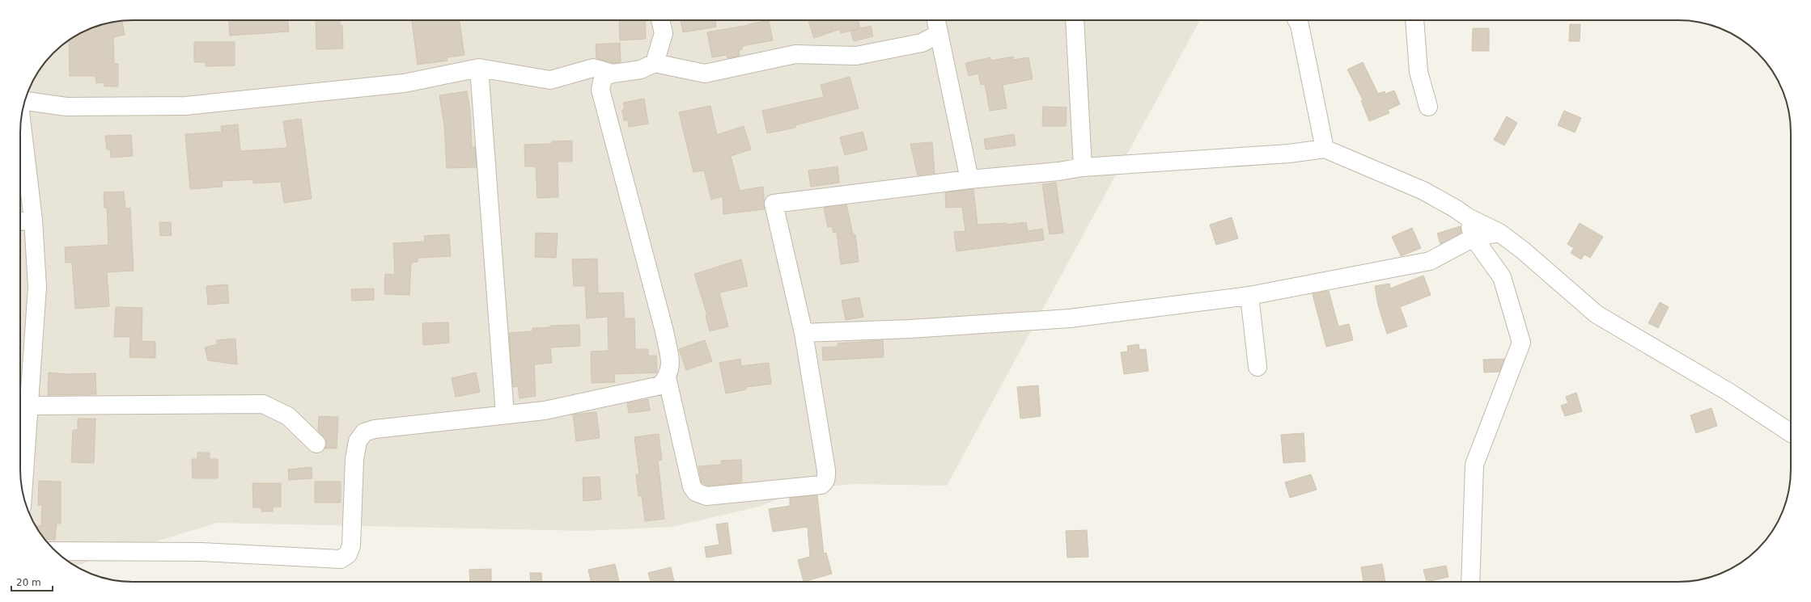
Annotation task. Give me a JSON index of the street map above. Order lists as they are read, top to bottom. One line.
{"scale_bar":"20 m"}
